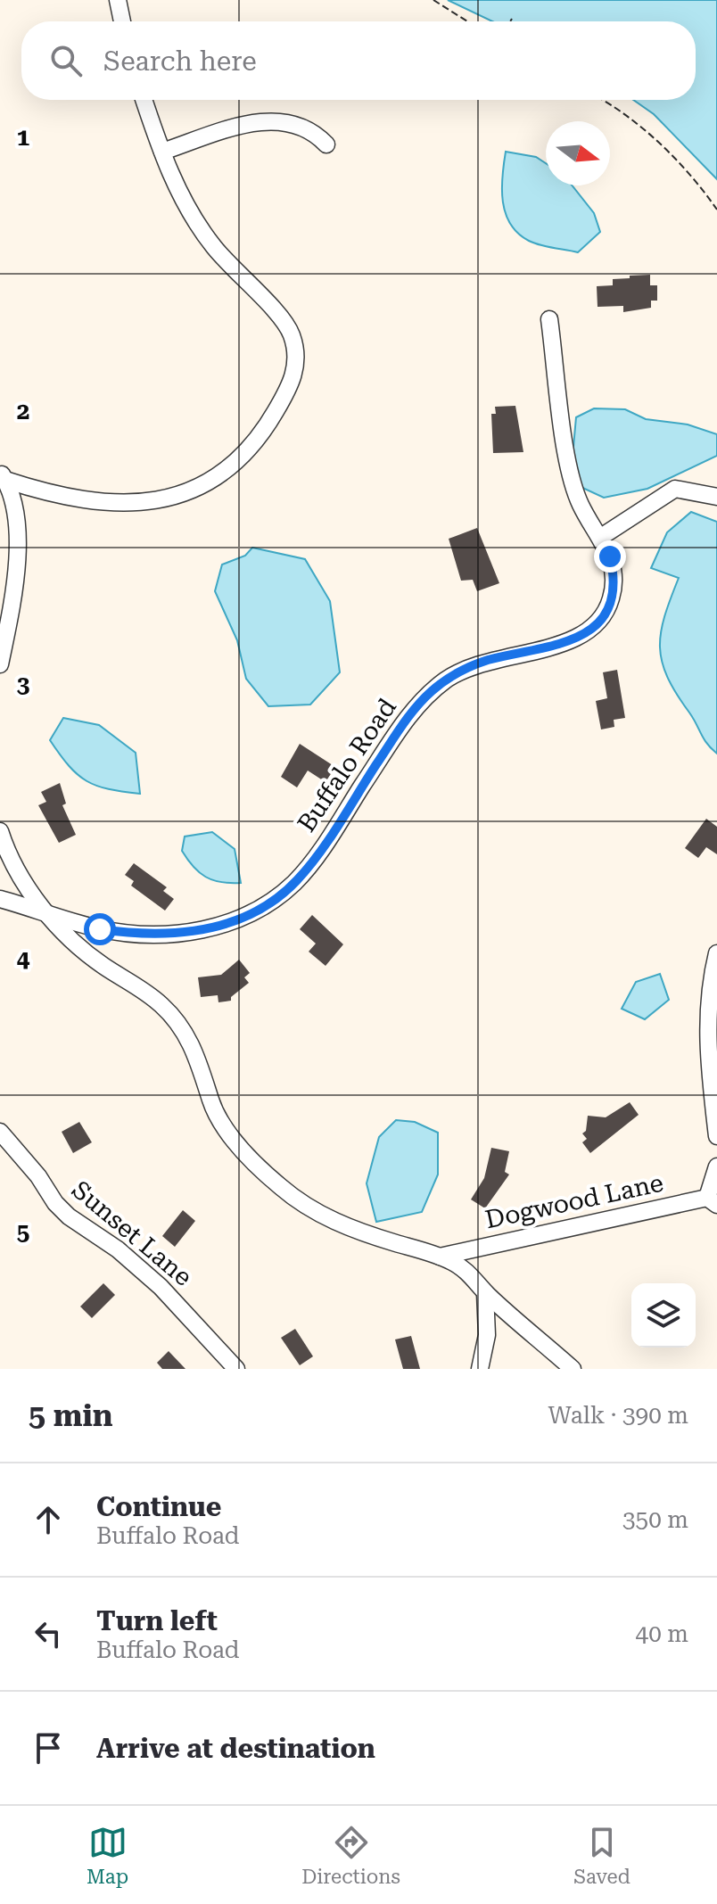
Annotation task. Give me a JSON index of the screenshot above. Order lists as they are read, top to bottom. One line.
{"streets":{"street":["Buffalo Road","Dogwood Lane","Sunset Lane"]},"north":"right","page":{"search":"Search here","heading":["5 min","Walk · 390 m"],"list":[["Continue","Buffalo Road","350 m"],["Turn left","Buffalo Road","40 m"],"Arrive at destination"],"nav":["Map","Directions","Saved"]},"grid":{"rows":["1","2","3","4","5"]}}
